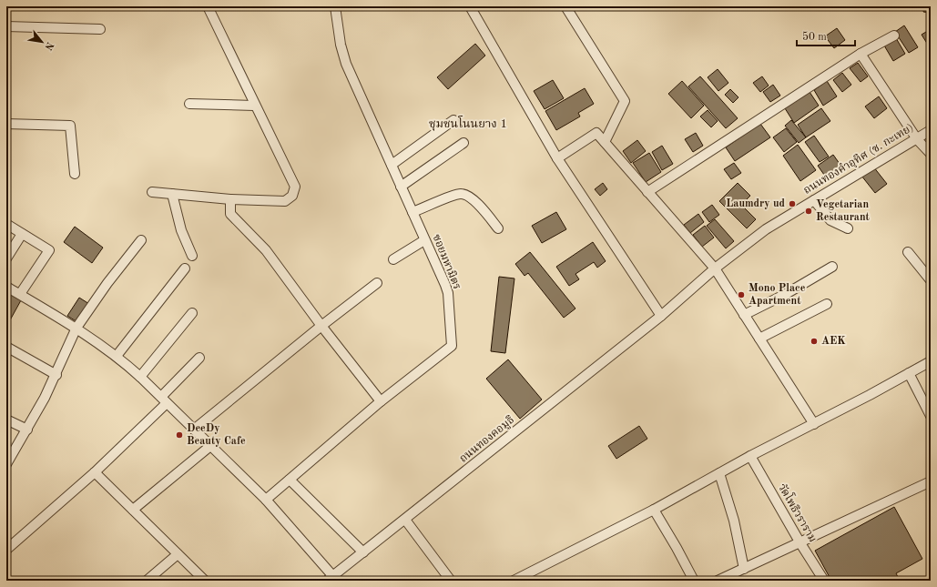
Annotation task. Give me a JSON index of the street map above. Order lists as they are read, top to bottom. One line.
{"streets":{"street":["ถนนทองคำอุทิศ (ซ. กะเทย)","ซอยมหามิตร","ถนนทองคอมูธิ","วัดโพธิวราราม"]},"crossings":[["ถนนทองคำอุทิศ (ซ. กะเทย)","ถนนทองคอมูธิ"]],"districts":["ชุมชนโนนยาง 1"],"places":["Laumdry ud","Vegetarian Restaurant","Mono Place Apartment","AEK","DeeDy Beauty Cafe"],"scale_bar":"50 m","north":"bottom right"}
